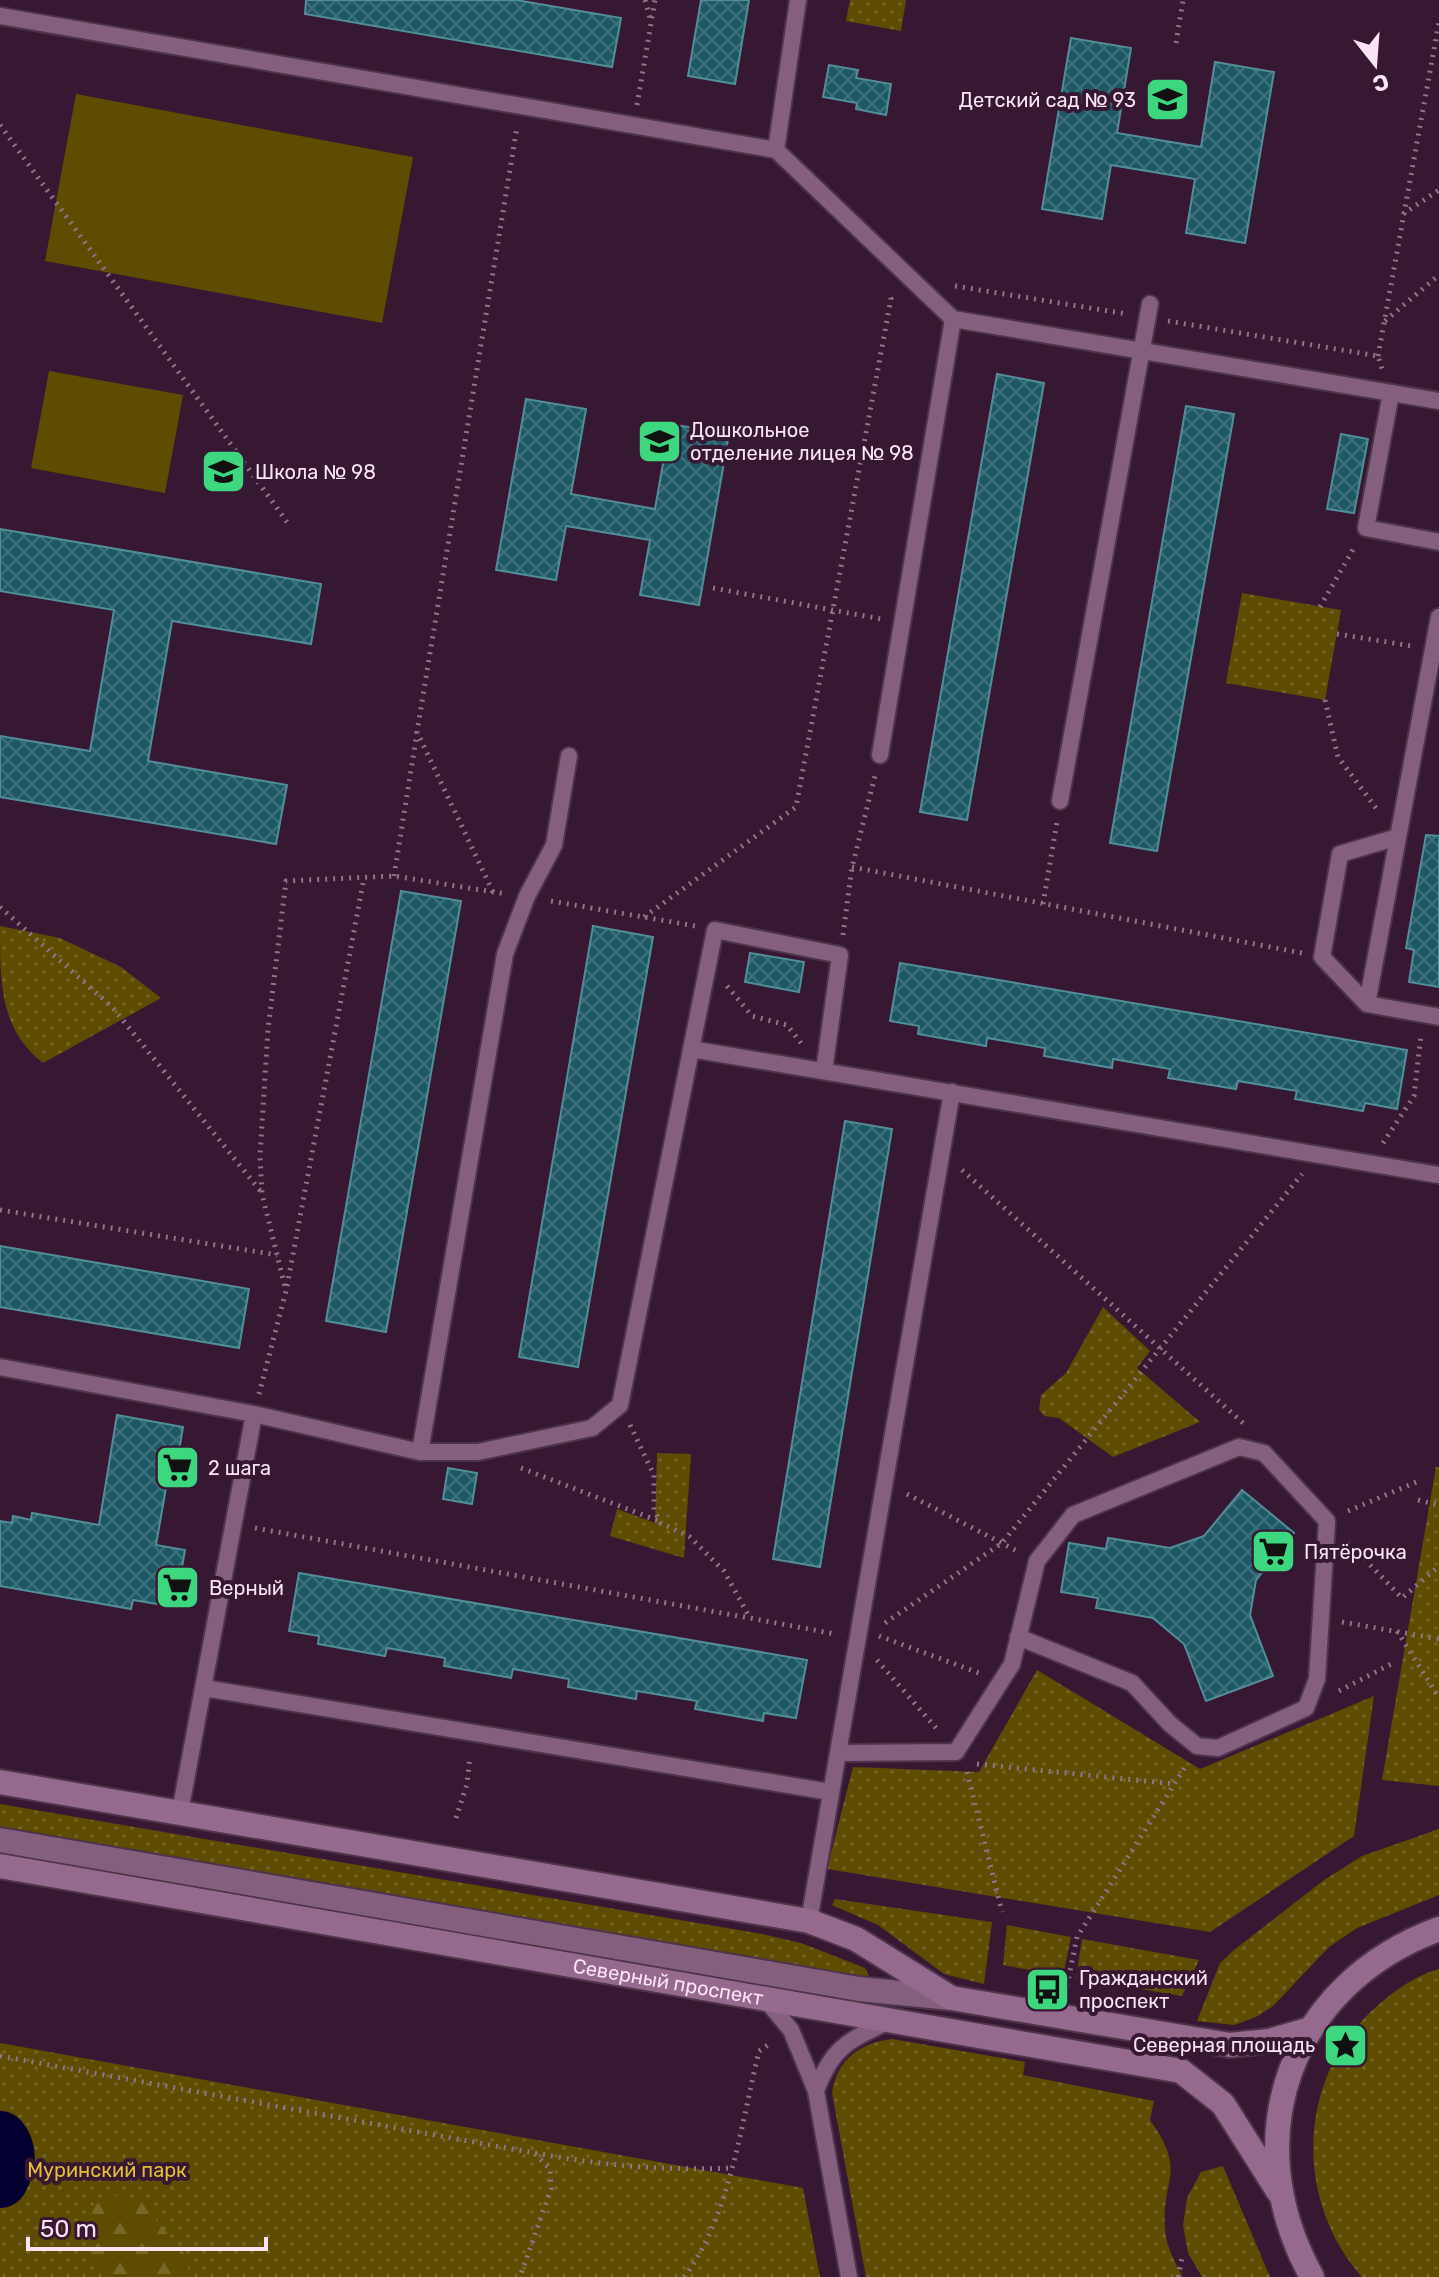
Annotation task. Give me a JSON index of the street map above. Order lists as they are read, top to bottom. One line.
{"streets":{"main road":["Северный проспект"]},"parks":["Муринский парк"],"places":{"school or university":["Детский сад № 93","Дошкольное отделение лицея № 98","Школа № 98"],"supermarket":["2 шага","Пятёрочка","Верный"],"bus stop":["Гражданский проспект"],"place":["Северная площадь"]},"scale_bar":"50 m","north":"bottom"}
